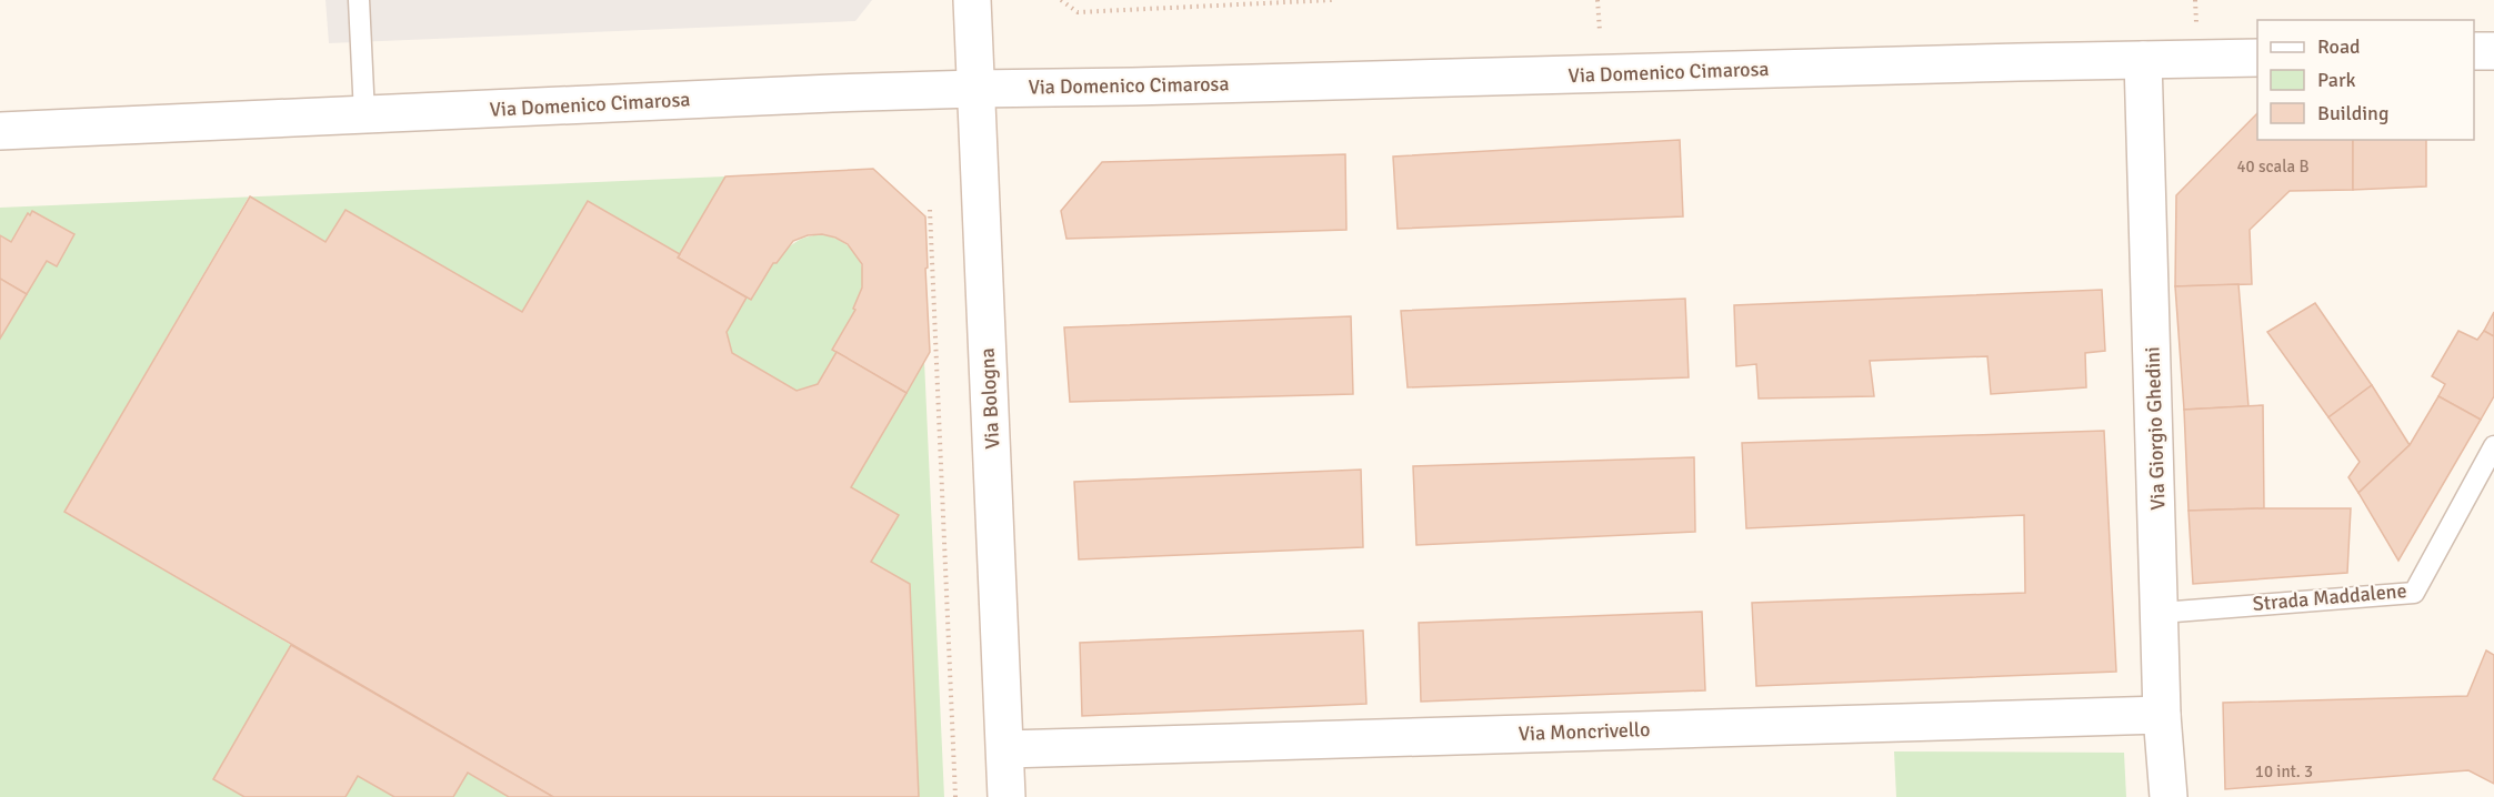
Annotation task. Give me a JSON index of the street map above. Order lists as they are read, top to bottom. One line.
{"streets":{"street":["Via Domenico Cimarosa","Via Bologna","Via Giorgio Ghedini","Via Moncrivello"],"lane":["Strada Maddalene"]},"crossings":[["Via Domenico Cimarosa","Via Bologna"],["Via Domenico Cimarosa","Via Giorgio Ghedini"],["Via Bologna","Via Moncrivello"],["Via Giorgio Ghedini","Strada Maddalene"],["Via Giorgio Ghedini","Via Moncrivello"]],"house_numbers":["40 scala B","10 int. 3"],"legend":["Road","Park","Building"]}
